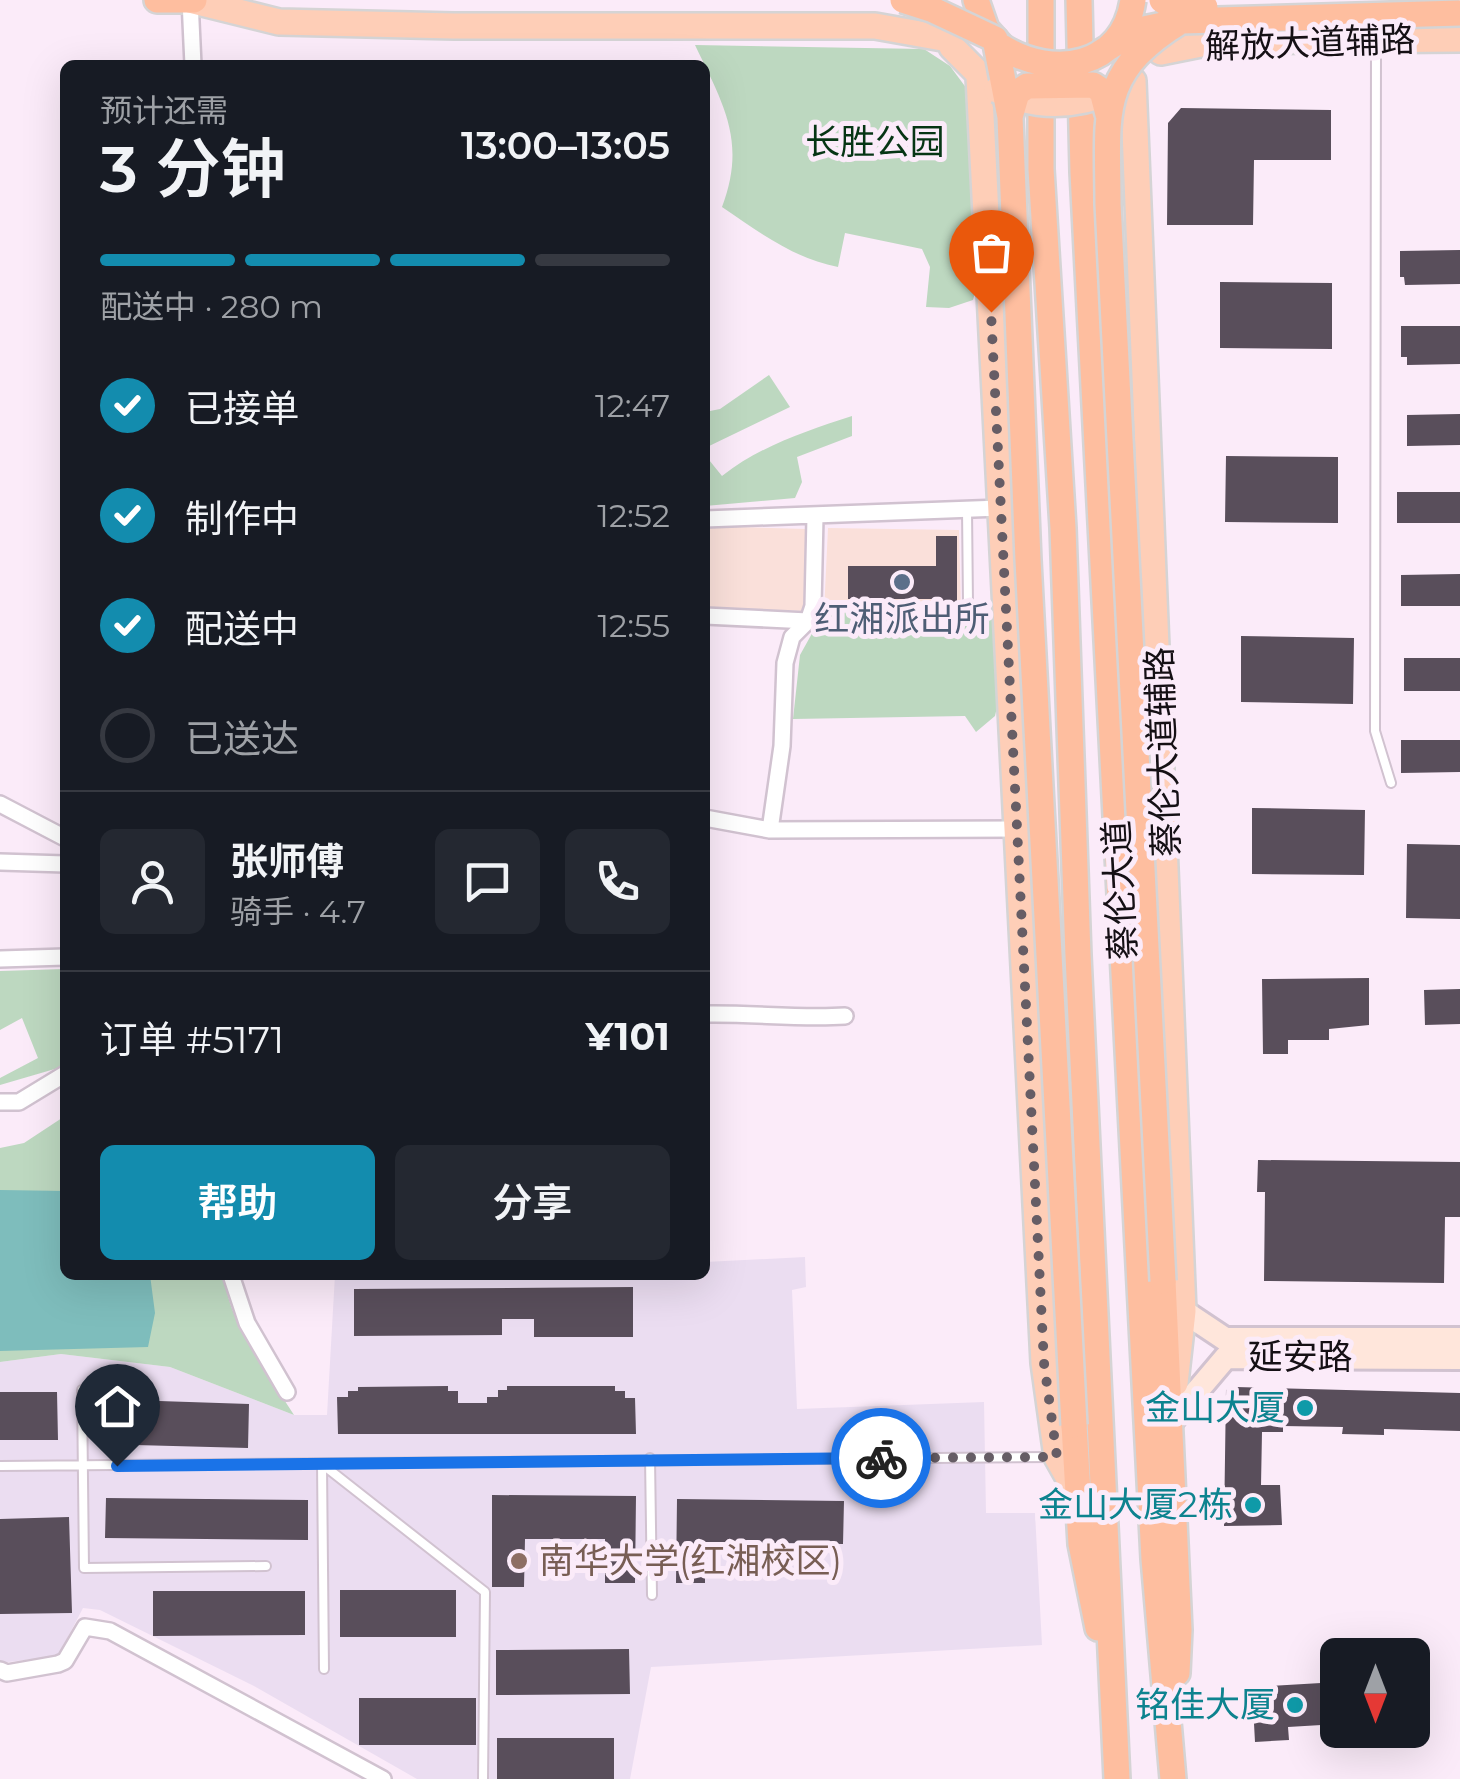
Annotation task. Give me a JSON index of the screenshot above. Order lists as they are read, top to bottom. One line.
{"streets":{"highway":["蔡伦大道"],"main road":["解放大道辅路","蔡伦大道辅路","延安路"]},"crossings":[["蔡伦大道辅路","延安路"]],"parks":["长胜公园"],"places":["红湘派出所","金山大厦","金山大厦2栋","南华大学(红湘校区)","铭佳大厦"],"north":"bottom","page":{"heading":["3 分钟","预计还需","13:00–13:05"],"panel":["张师傅","骑手 · 4.7","订单 #5171","¥101"],"bar":"配送中 · 280 m","list":[["已接单","12:47"],["制作中","12:52"],["配送中","12:55"],"已送达"],"buttons":["帮助","分享"]}}
